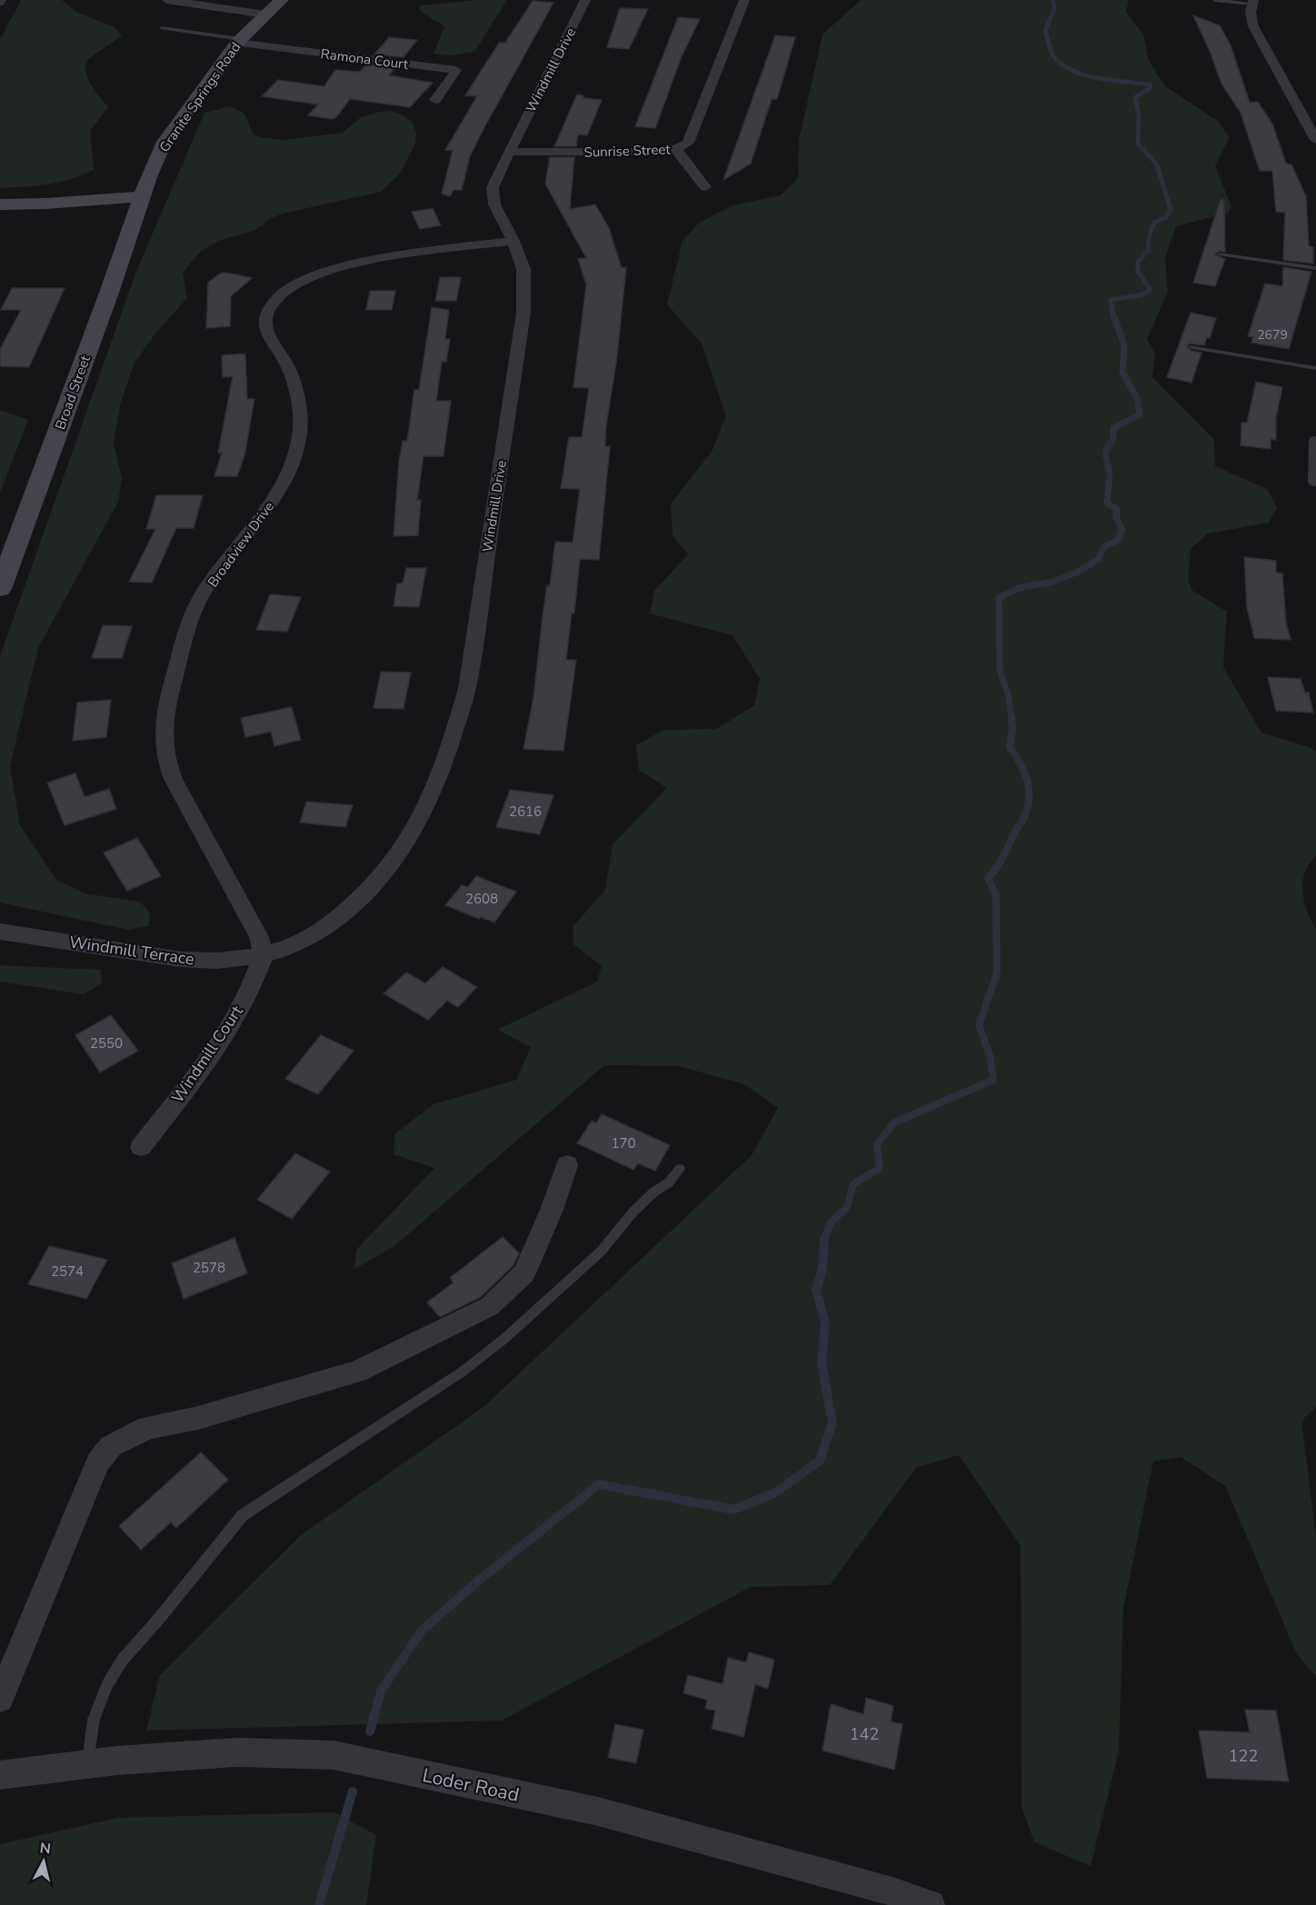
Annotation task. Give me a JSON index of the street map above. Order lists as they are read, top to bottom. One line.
{"streets":{"street":["Ramona Court","Windmill Drive","Granite Springs Road","Sunrise Street","Broad Street","Broadview Drive","Windmill Terrace","Windmill Court","Loder Road"]},"crossings":[["Ramona Court","Granite Springs Road"],["Windmill Drive","Sunrise Street"],["Windmill Drive","Broadview Drive"],["Windmill Drive","Windmill Terrace"],["Windmill Drive","Windmill Court"],["Granite Springs Road","Broad Street"],["Broadview Drive","Windmill Terrace"],["Broadview Drive","Windmill Court"],["Windmill Terrace","Windmill Court"]],"house_numbers":["2679","2616","2608","2550","170","2578","2574","142","122"],"north":"top"}
